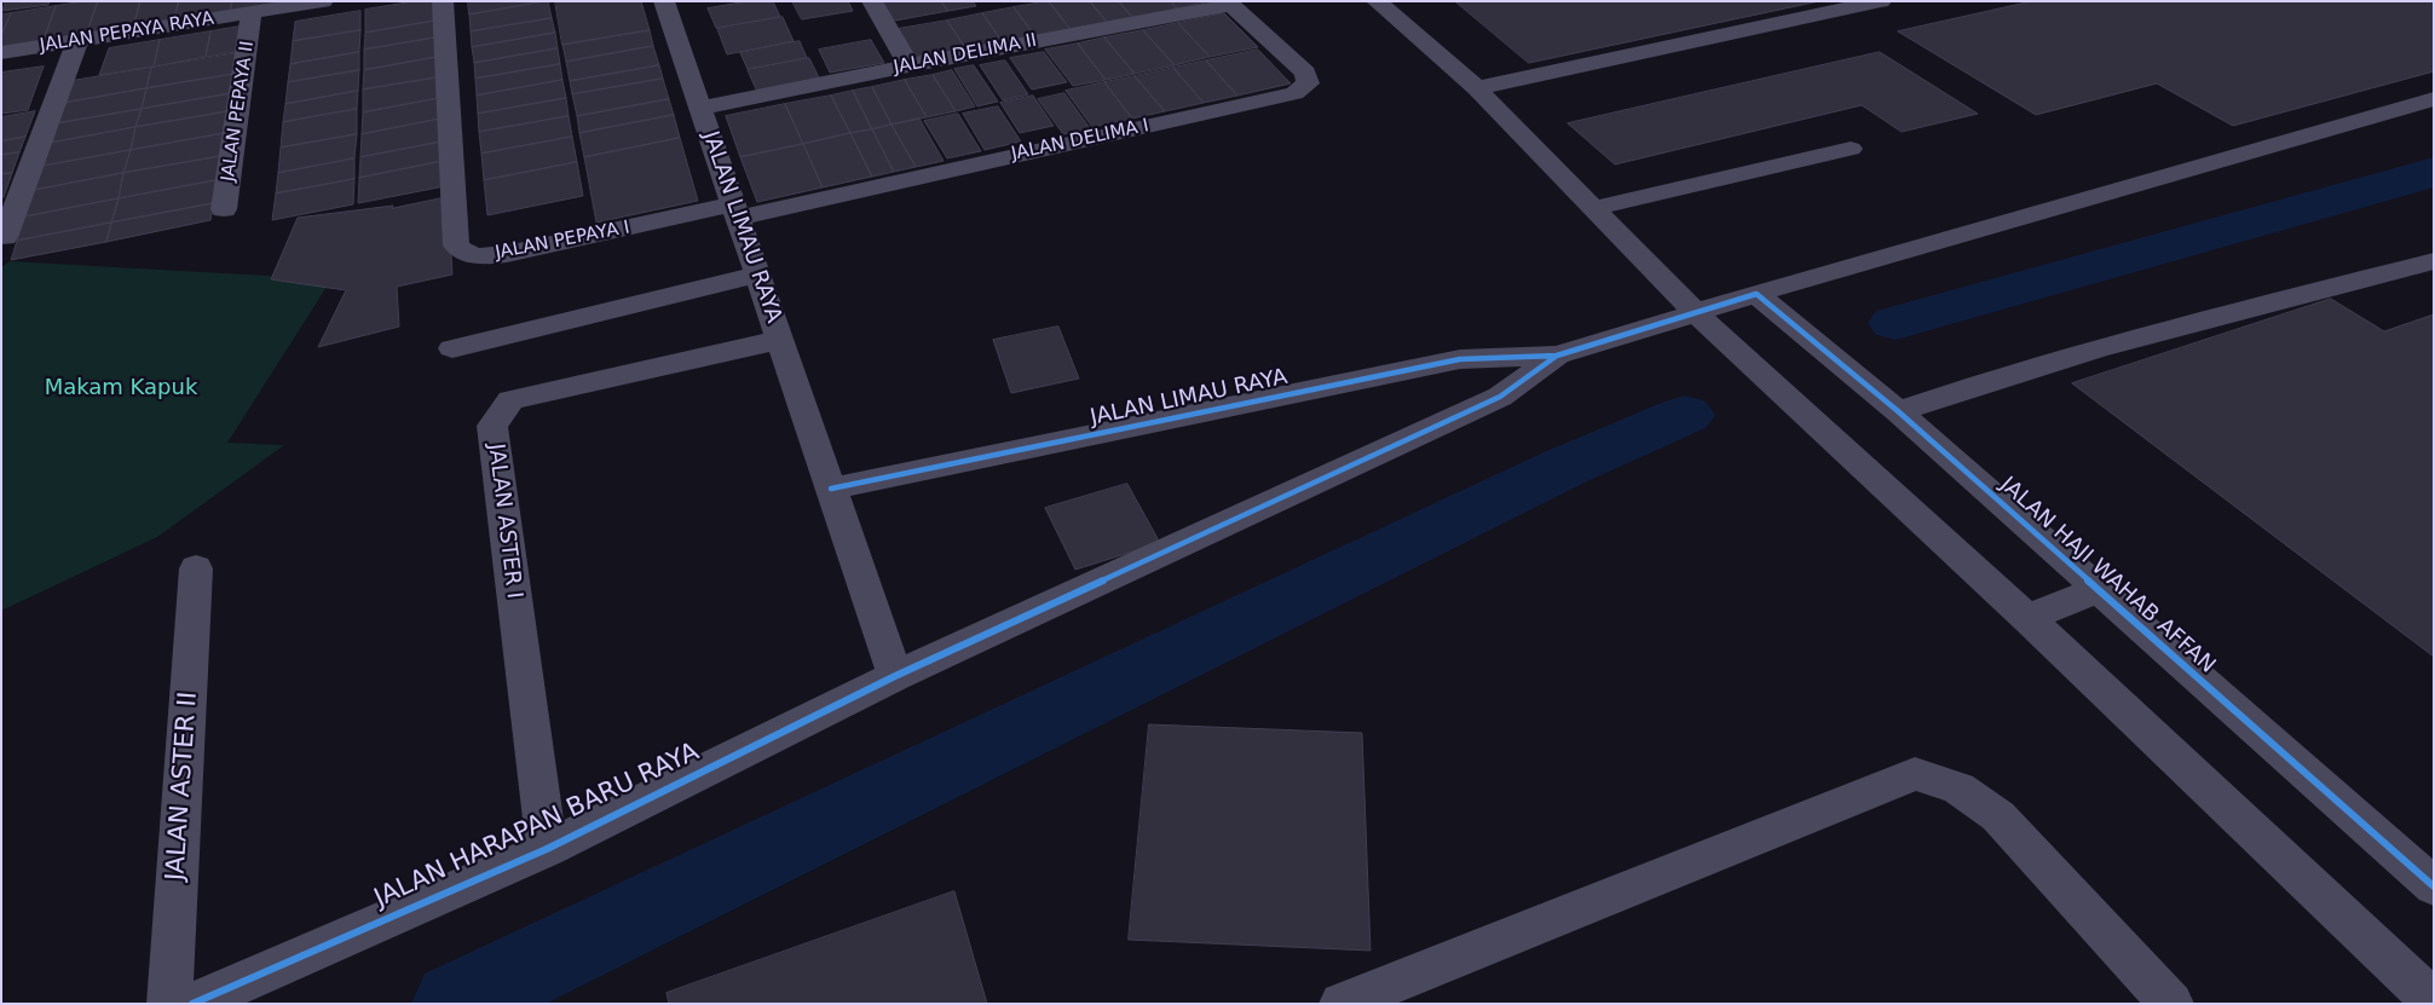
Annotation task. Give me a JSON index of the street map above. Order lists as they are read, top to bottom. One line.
{"streets":{"street":["JALAN PEPAYA RAYA","JALAN DELIMA II","JALAN PEPAYA II","JALAN DELIMA I","JALAN LIMAU RAYA","JALAN PEPAYA I","JALAN ASTER I","JALAN HAJI WAHAB AFFAN","JALAN ASTER II","JALAN HARAPAN BARU RAYA"]},"crossings":[["JALAN PEPAYA RAYA","JALAN PEPAYA II"],["JALAN DELIMA II","JALAN DELIMA I"],["JALAN DELIMA II","JALAN LIMAU RAYA"],["JALAN DELIMA I","JALAN LIMAU RAYA"],["JALAN DELIMA I","JALAN PEPAYA I"],["JALAN LIMAU RAYA","JALAN PEPAYA I"],["JALAN LIMAU RAYA","JALAN ASTER I"],["JALAN LIMAU RAYA","JALAN HAJI WAHAB AFFAN"],["JALAN LIMAU RAYA","JALAN HARAPAN BARU RAYA"],["JALAN ASTER I","JALAN HARAPAN BARU RAYA"]],"parks":["Makam Kapuk"]}
